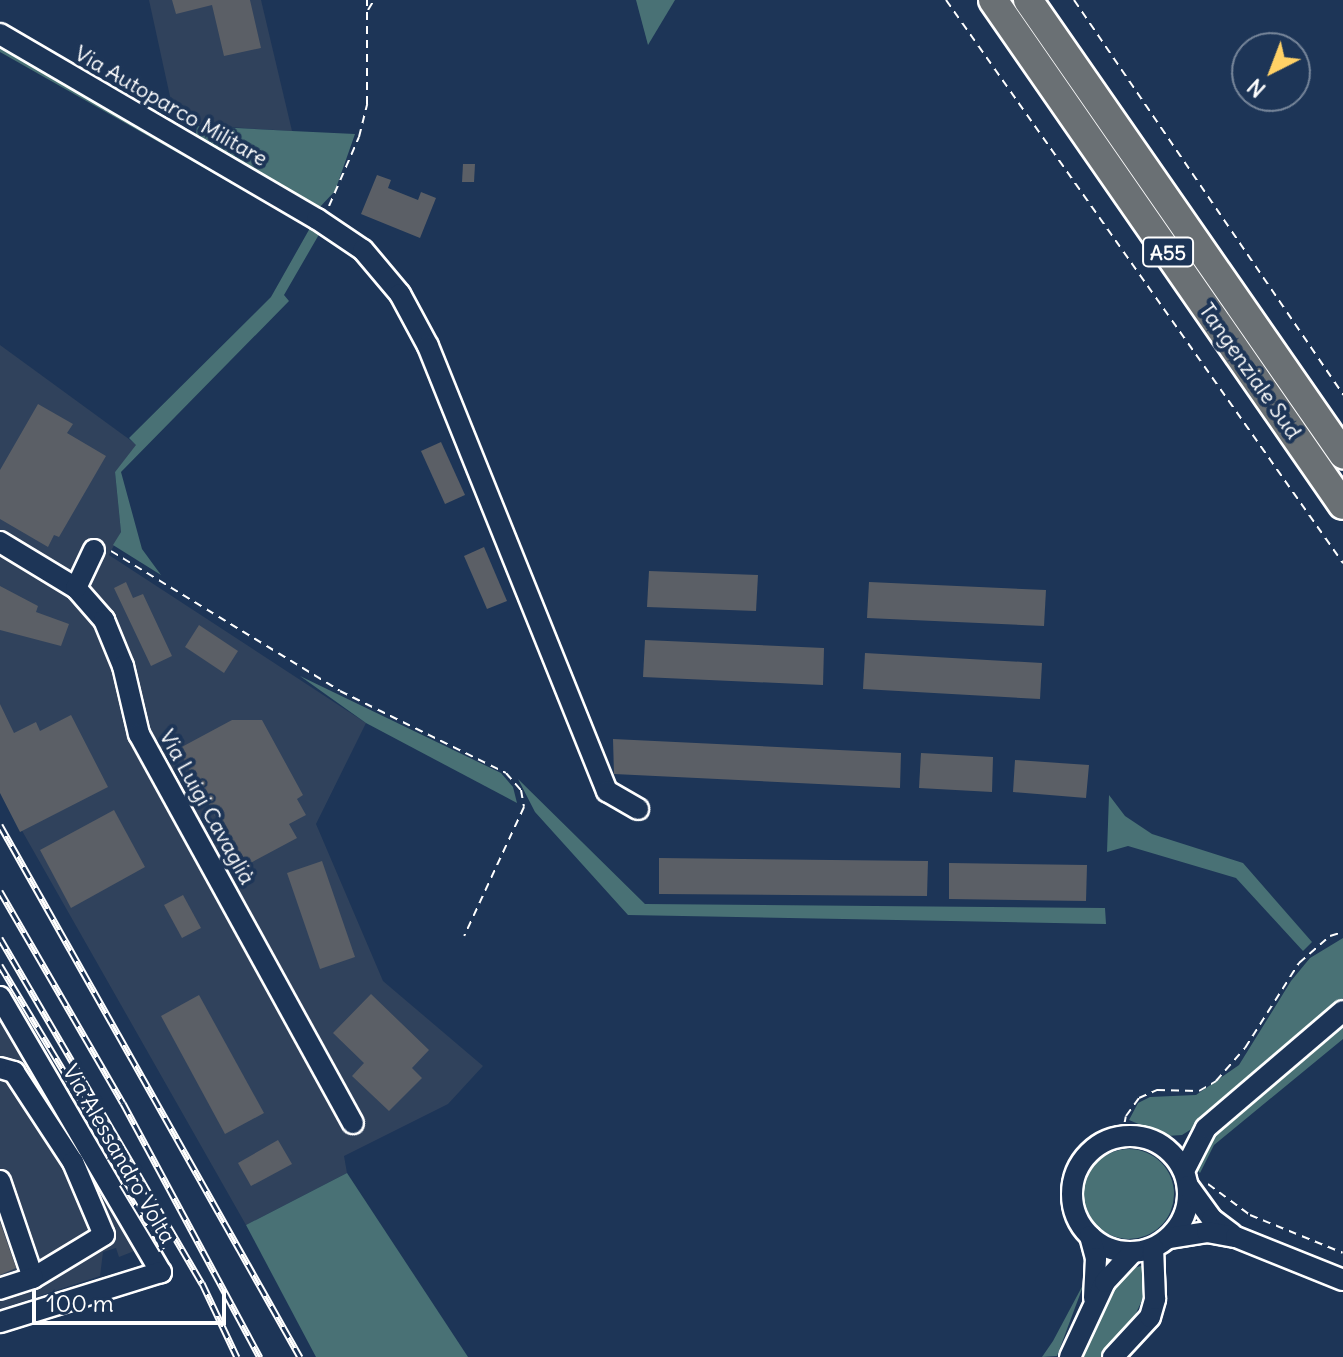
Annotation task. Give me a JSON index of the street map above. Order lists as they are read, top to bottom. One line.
{"streets":{"highway":["A55","Tangenziale Sud"],"street":["Via Autoparco Militare","Via Luigi Cavaglià","Via Alessandro Volta"]},"scale_bar":"100 m","north":"bottom left"}
